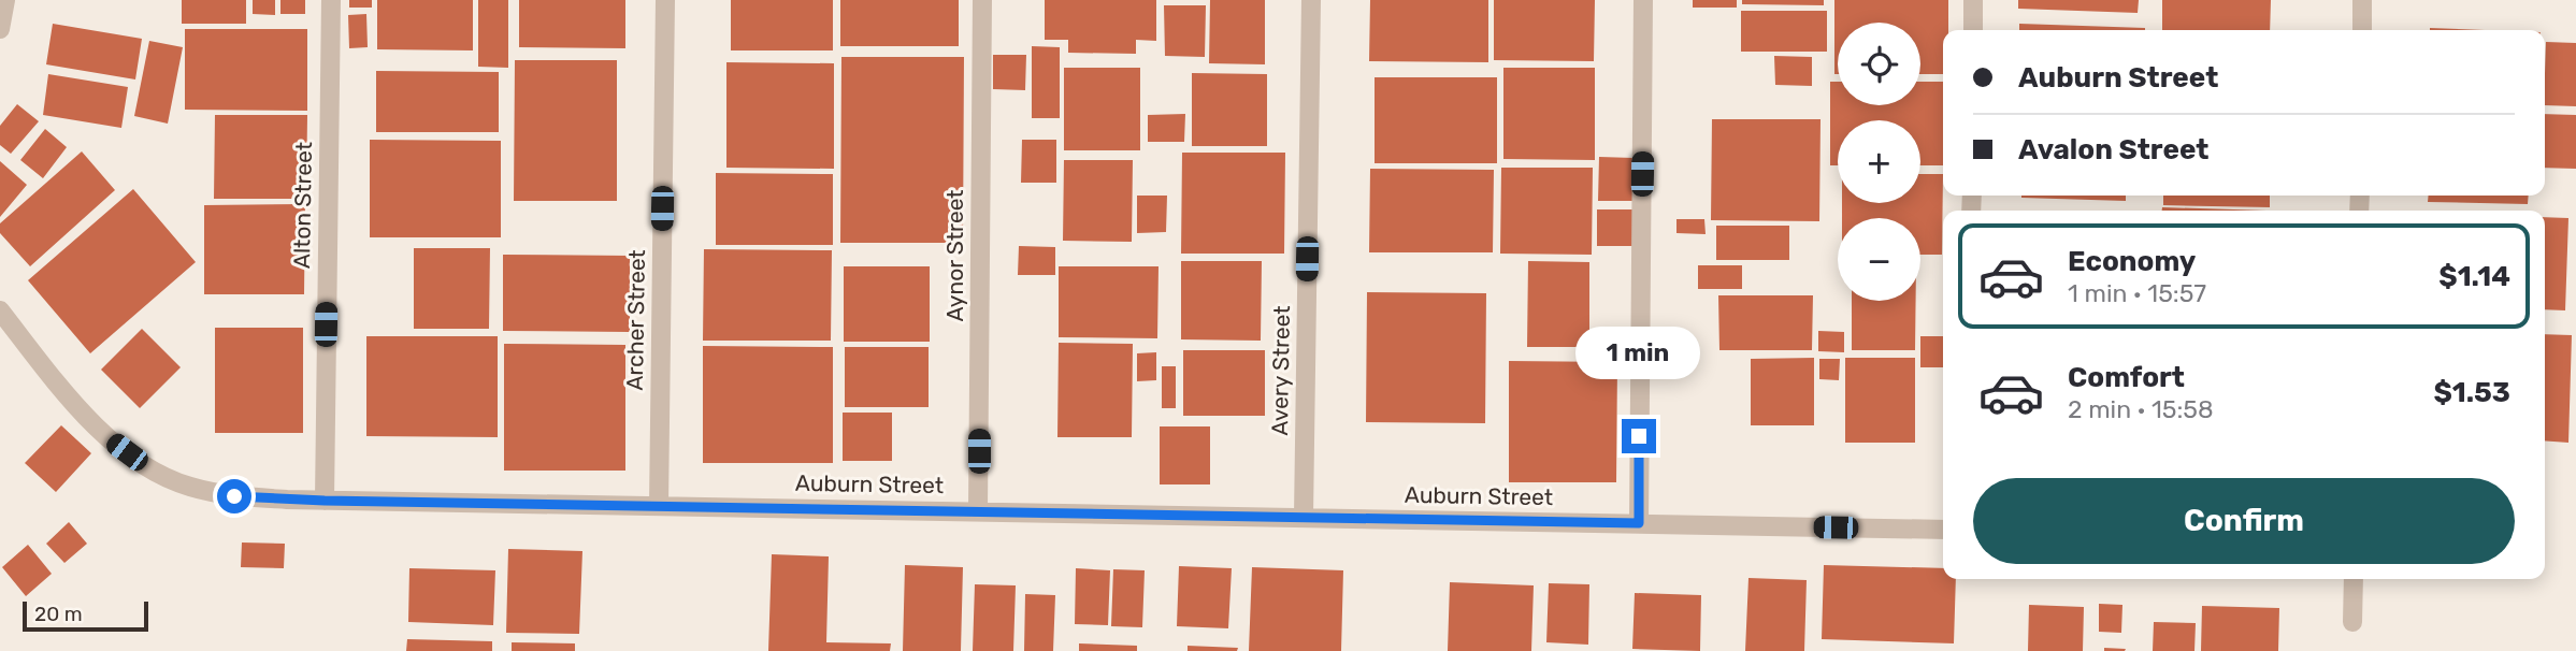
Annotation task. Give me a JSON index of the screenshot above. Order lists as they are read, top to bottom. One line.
{"streets":{"street":["Alton Street","Aynor Street","Archer Street","Avery Street","Auburn Street"]},"crossings":[["Alton Street","Auburn Street"],["Aynor Street","Auburn Street"],["Archer Street","Auburn Street"],["Avery Street","Auburn Street"]],"scale_bar":"20 m","page":{"map_buttons":["+","−"],"banner":["Auburn Street","Avalon Street"],"list":[{"name":"Economy","note":"1 min · 15:57","value":"$1.14"},{"name":"Comfort","note":"2 min · 15:58","value":"$1.53"}],"bubble":"1 min","buttons":"Confirm","scale":"20 m"}}
